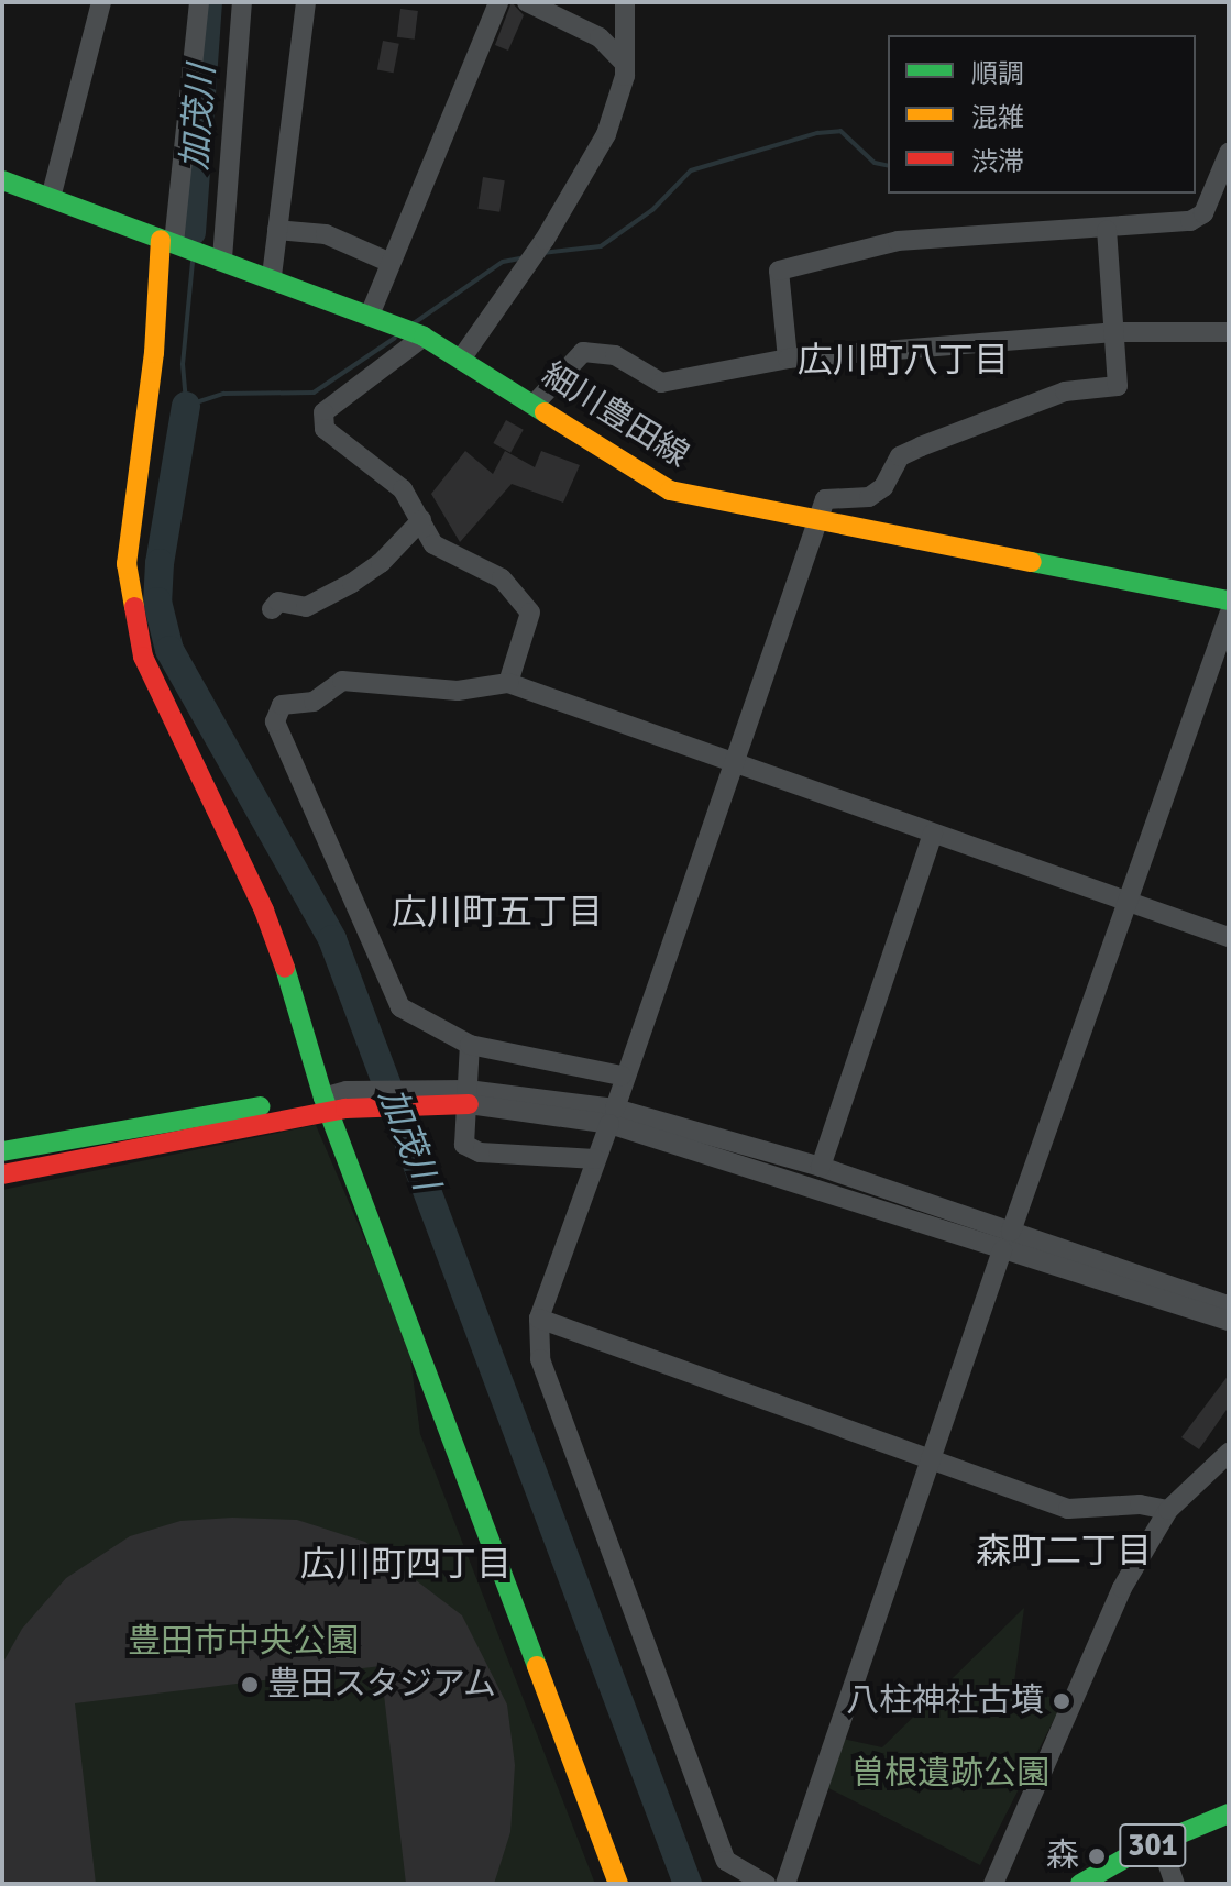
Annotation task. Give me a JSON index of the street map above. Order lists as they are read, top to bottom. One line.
{"streets":{"main road":["細川豊田線","301"]},"districts":["広川町八丁目","広川町五丁目","森町二丁目","広川町四丁目"],"water":["加茂川"],"parks":["豊田市中央公園","曽根遺跡公園"],"places":["豊田スタジアム","八柱神社古墳","森"],"legend":["順調","混雑","渋滞"]}
